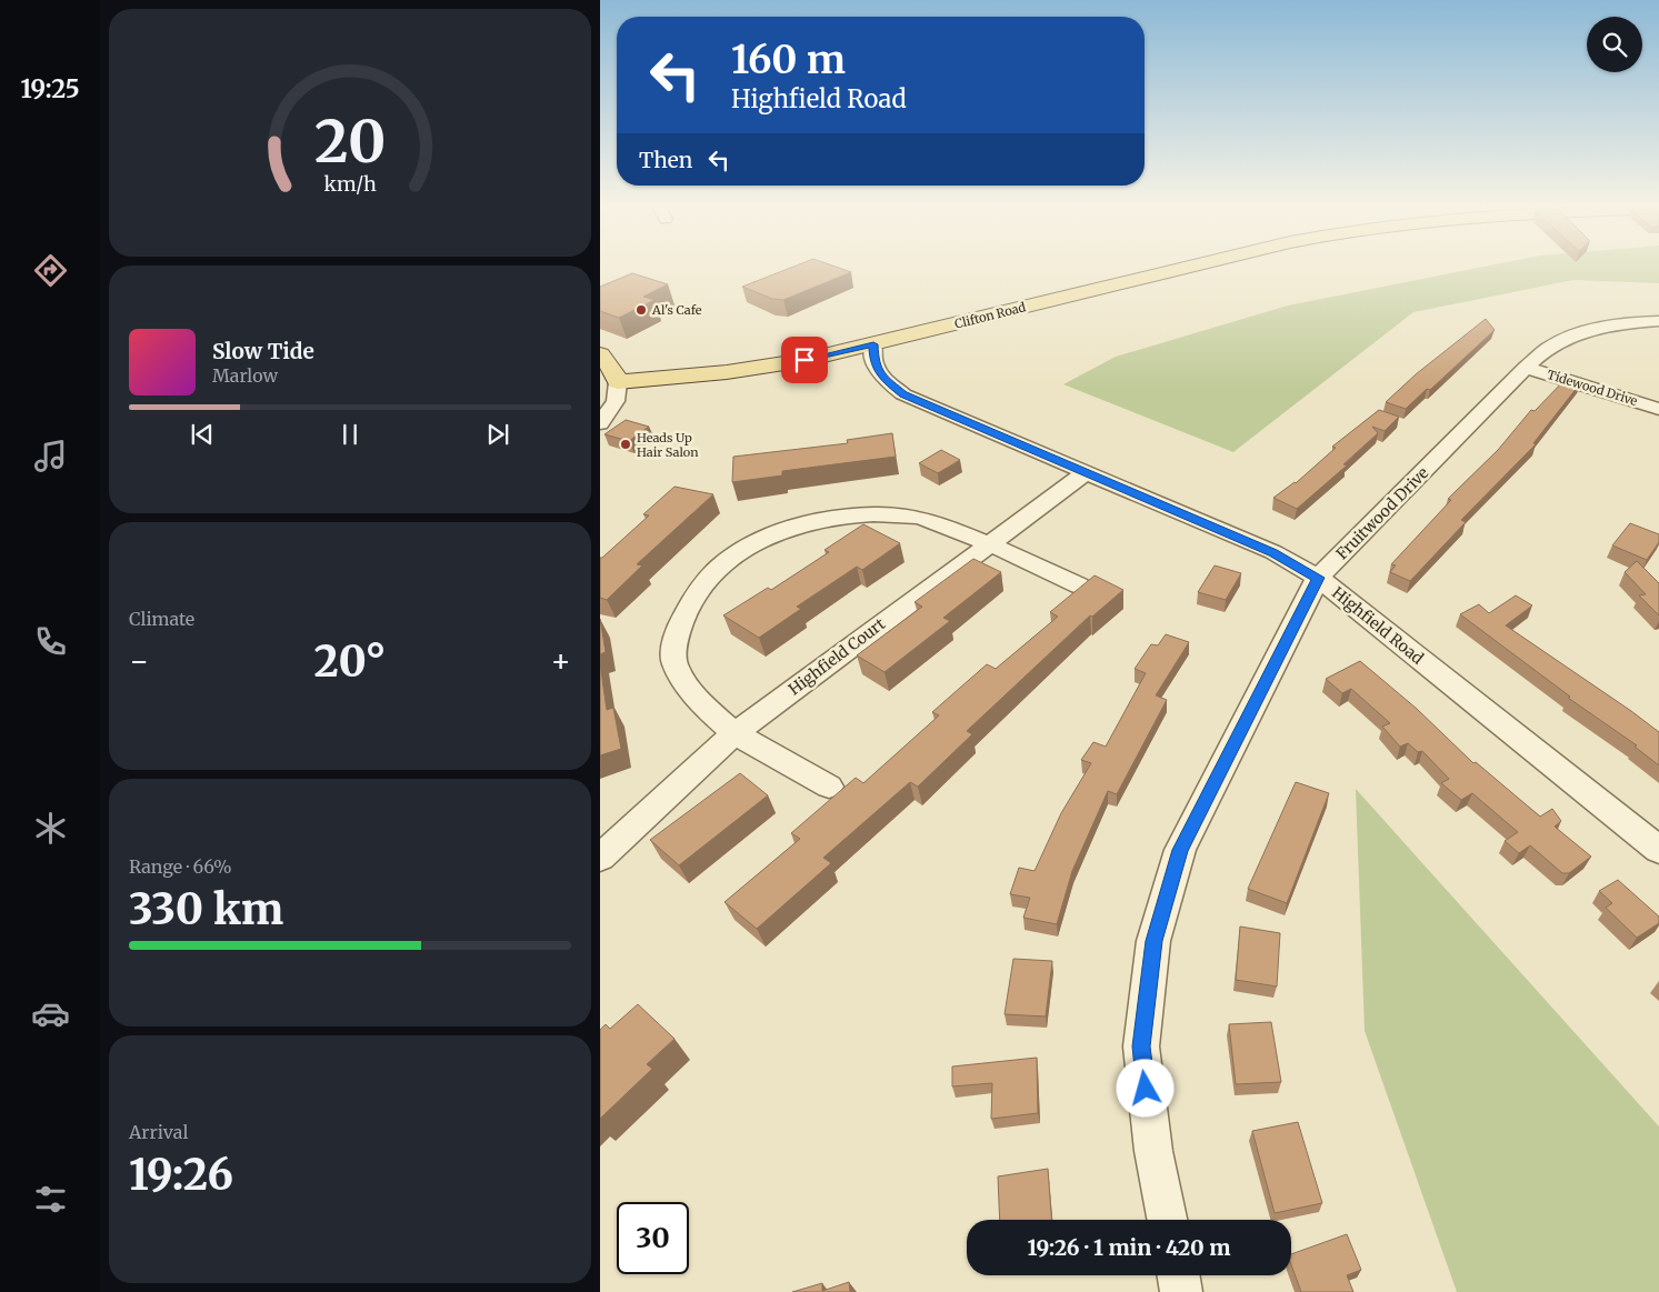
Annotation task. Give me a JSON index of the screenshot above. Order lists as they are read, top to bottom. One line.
{"streets":{"main road":["Clifton Road"],"street":["Tidewood Drive","Fruitwood Drive","Highfield Road","Highfield Court"]},"crossings":[["Clifton Road","Highfield Road"],["Tidewood Drive","Fruitwood Drive"],["Fruitwood Drive","Highfield Road"],["Highfield Road","Highfield Court"]],"places":["Al's Cafe","Heads Up Hair Salon"],"page":{"tabs":"19:25","turn":["160 m","Highfield Road"],"then":"Then","song":["Slow Tide","Marlow"],"tile":["Climate",["Range · 66%","330 km"],["Arrival","19:26"]],"heat":["−","20°","+"],"limit":"30","trip":"19:26 · 1 min · 420 m","gauge":["20","km/h"]}}
